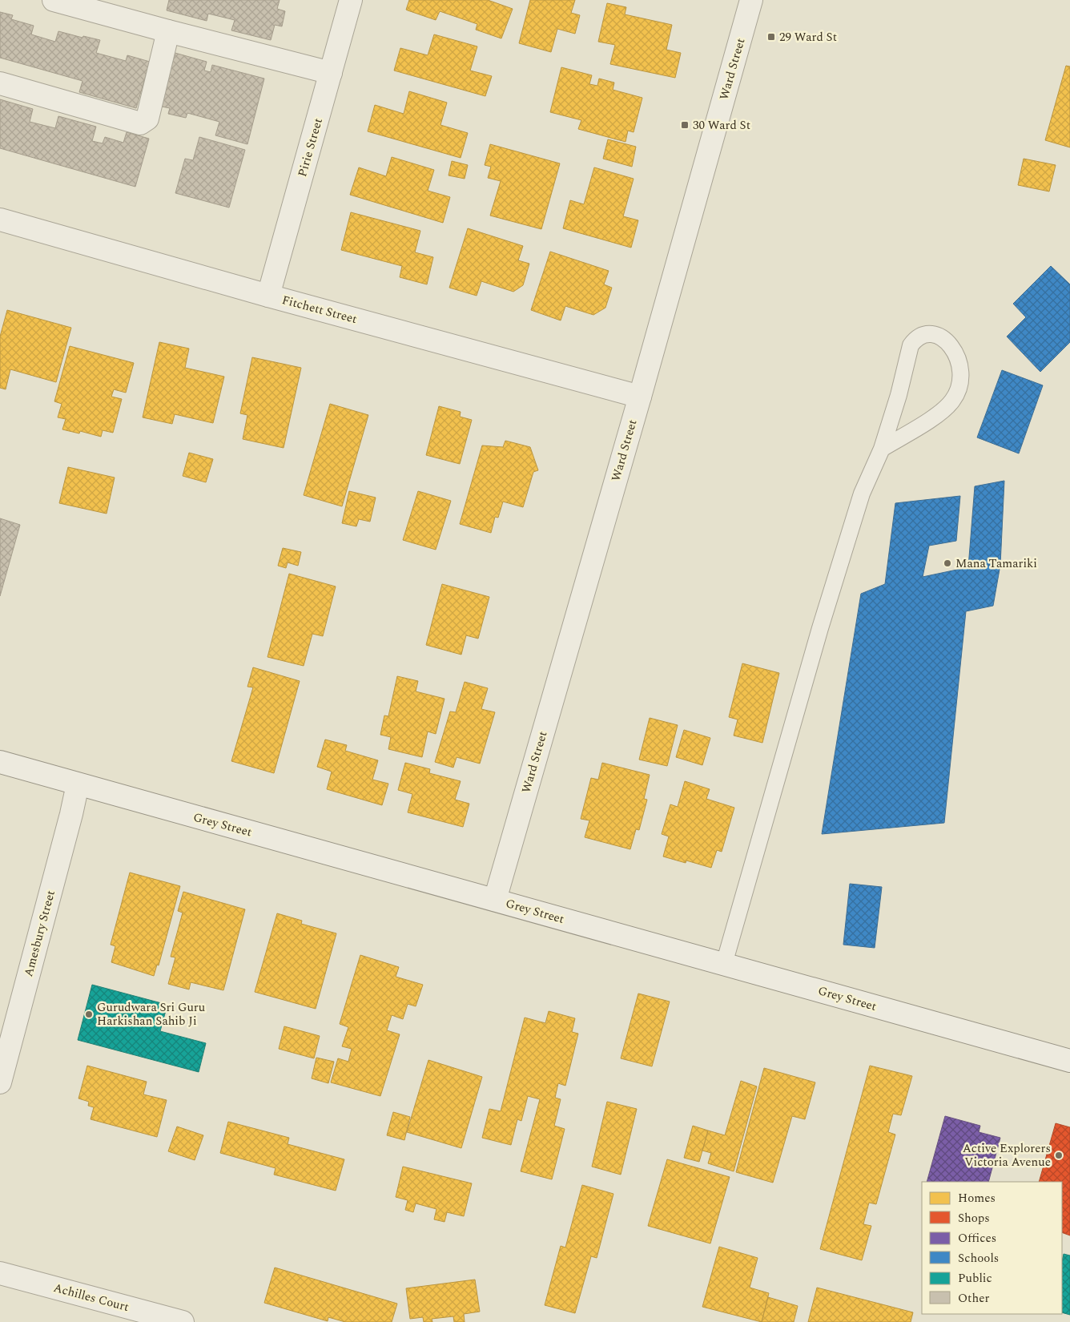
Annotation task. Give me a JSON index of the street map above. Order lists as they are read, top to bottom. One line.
{"streets":{"street":["Ward Street","Pirie Street","Fitchett Street","Grey Street","Amesbury Street","Achilles Court"]},"crossings":[["Ward Street","Fitchett Street"],["Ward Street","Grey Street"],["Pirie Street","Fitchett Street"],["Grey Street","Amesbury Street"]],"places":{"transit":["29 Ward St","30 Ward St"],"other":["Mana Tamariki","Gurudwara Sri Guru Harkishan Sahib Ji","Active Explorers Victoria Avenue"]},"legend":["Homes","Shops","Offices","Schools","Public","Other"]}
